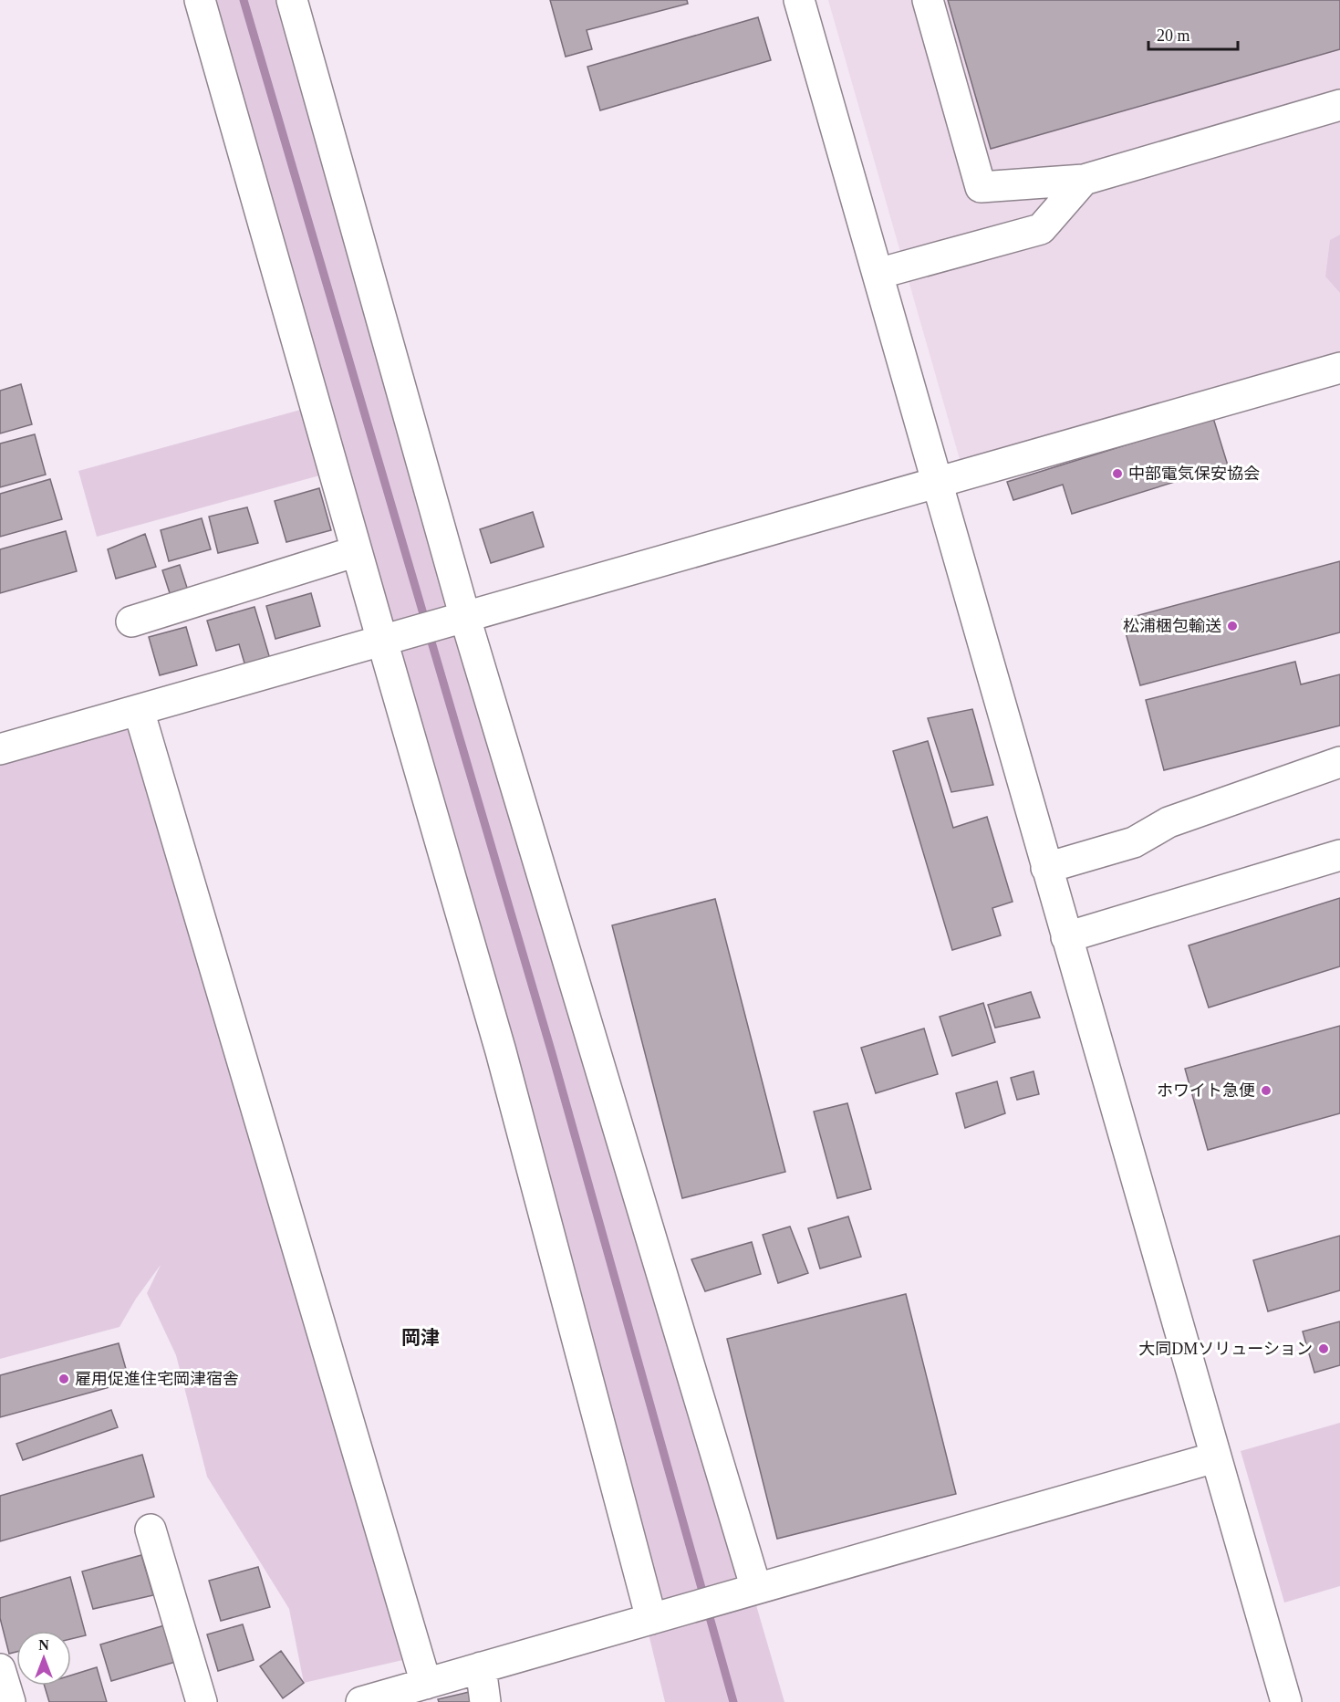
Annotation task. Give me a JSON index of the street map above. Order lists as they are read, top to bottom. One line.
{"districts":["岡津"],"places":["中部電気保安協会","松浦梱包輸送","ホワイト急便","大同DMソリューション","雇用促進住宅岡津宿舎"],"scale_bar":"20 m","north":"top"}
